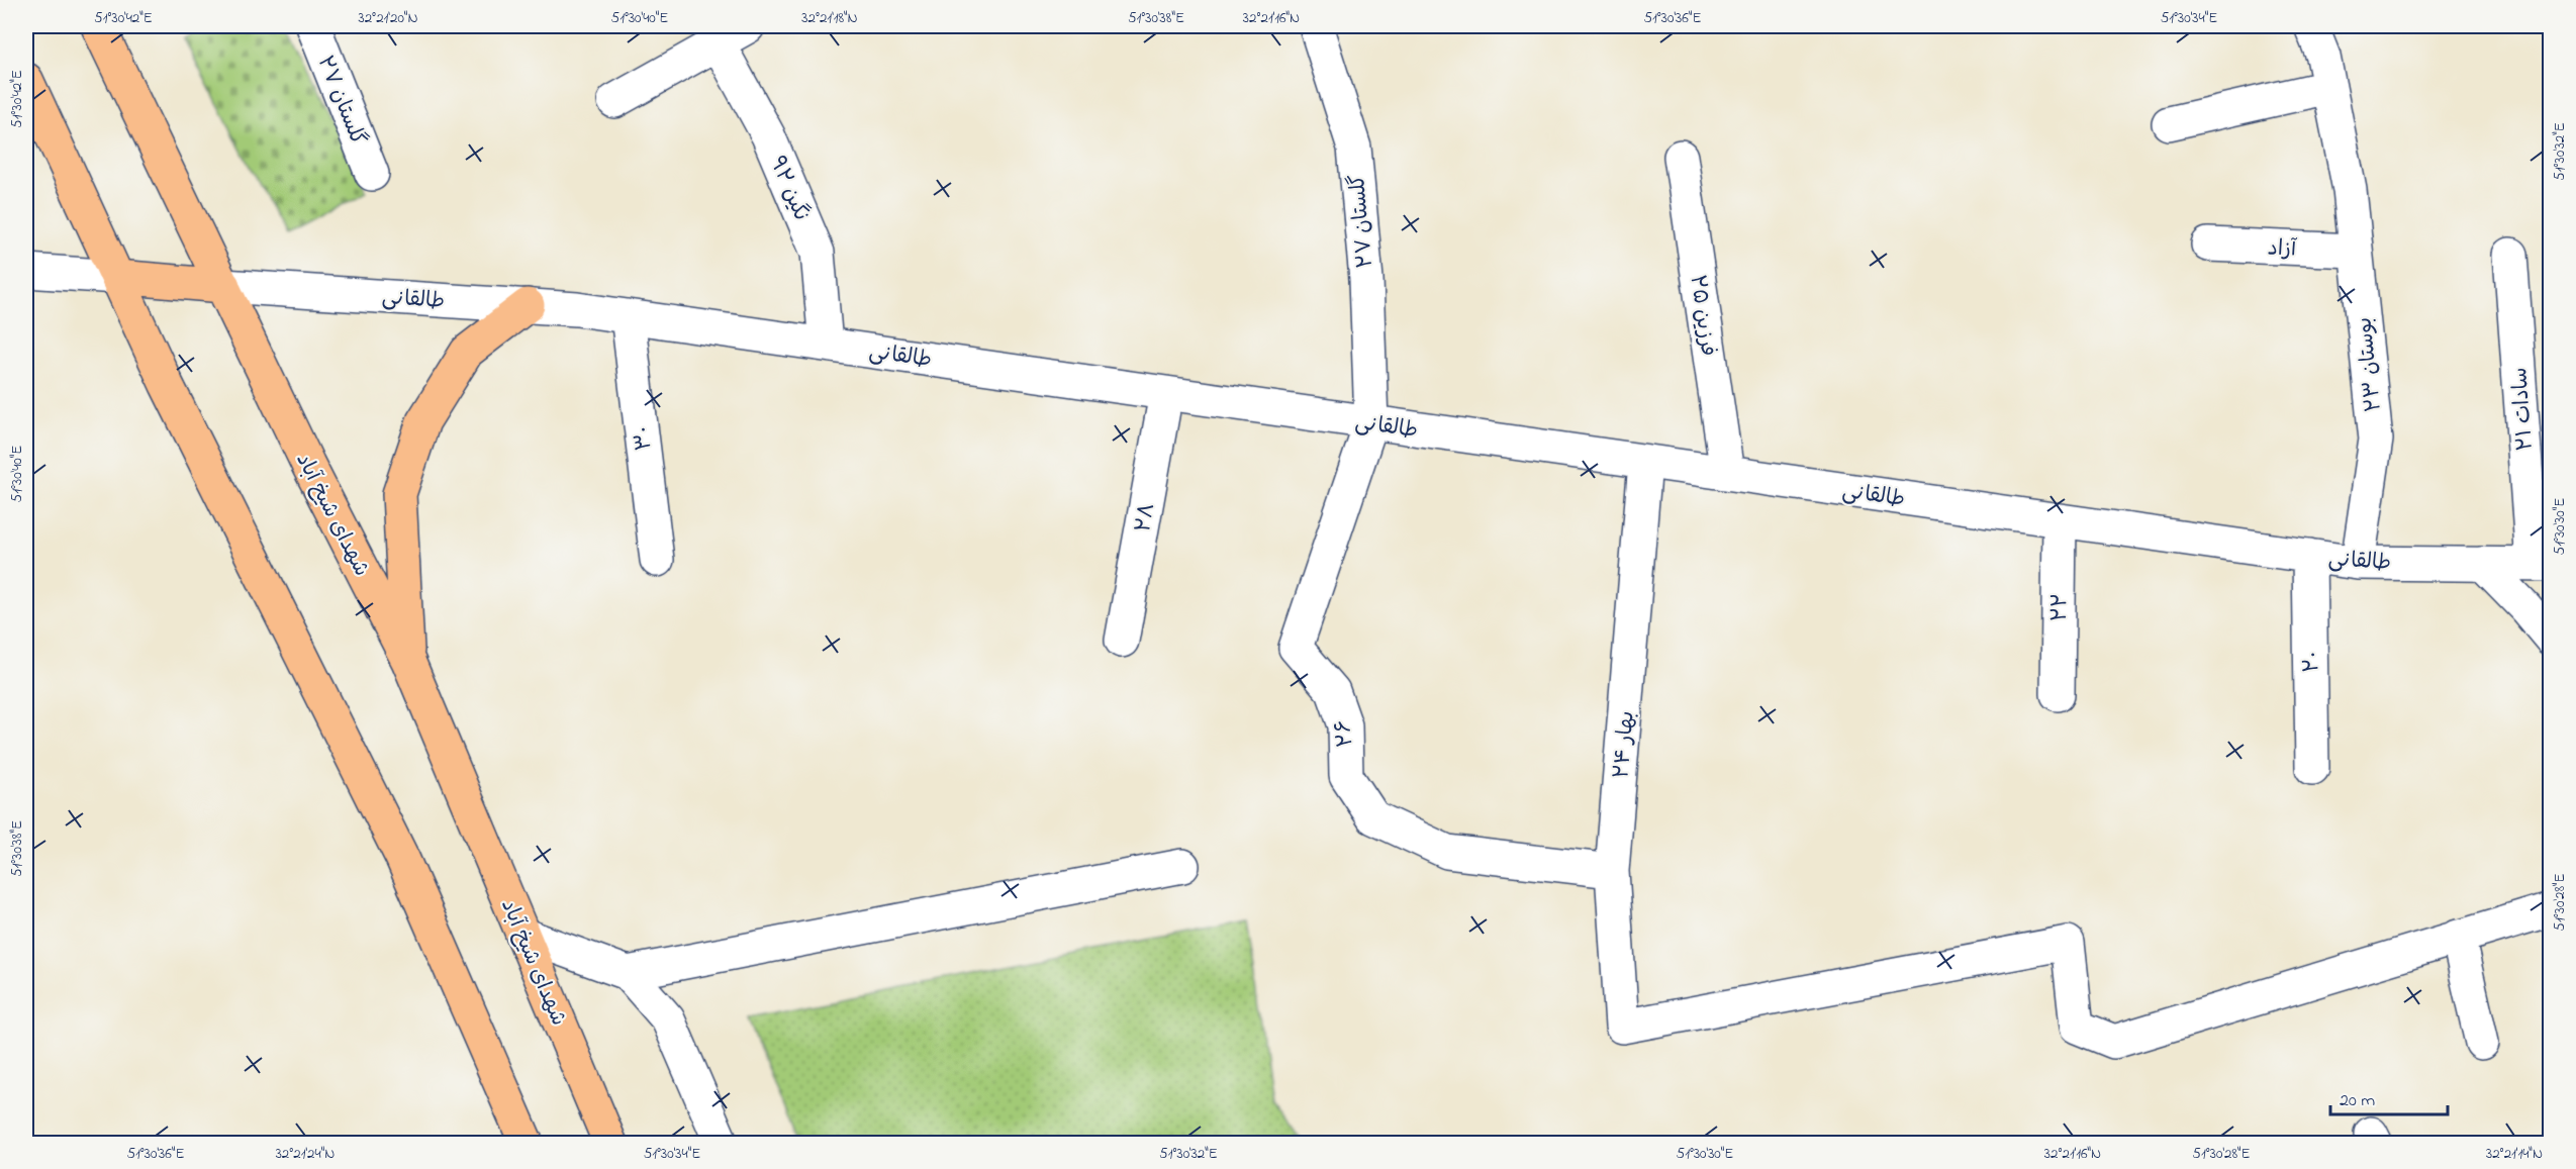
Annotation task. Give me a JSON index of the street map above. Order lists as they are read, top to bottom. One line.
{"streets":{"main road":["شهدای شیخ آباد"],"street":["گلستان ۲۷","نگین ۹۲","آزاد","طالقانی","فرزین ۲۵","بوستان ۲۳","سادات ۲۱","۳۰","۲۸","۲۲","۲۰","۲۶","بهار ۲۴"]},"crossings":[["گلستان ۲۷","طالقانی"],["گلستان ۲۷","۲۶"],["نگین ۹۲","طالقانی"],["آزاد","بوستان ۲۳"],["طالقانی","فرزین ۲۵"],["طالقانی","بوستان ۲۳"],["طالقانی","سادات ۲۱"],["طالقانی","۳۰"],["طالقانی","شهدای شیخ آباد"],["طالقانی","۲۸"],["طالقانی","۲۲"],["طالقانی","۲۰"],["طالقانی","۲۶"],["طالقانی","بهار ۲۴"],["۲۶","بهار ۲۴"]],"scale_bar":"20 m","coordinates":["51°30'42\"E","32°21'20\"N","51°30'40\"E","32°21'18\"N","51°30'38\"E","32°21'16\"N","51°30'36\"E","51°30'34\"E","51°30'32\"E","51°30'30\"E","51°30'28\"E","32°21'24\"N","32°21'14\"N"]}
